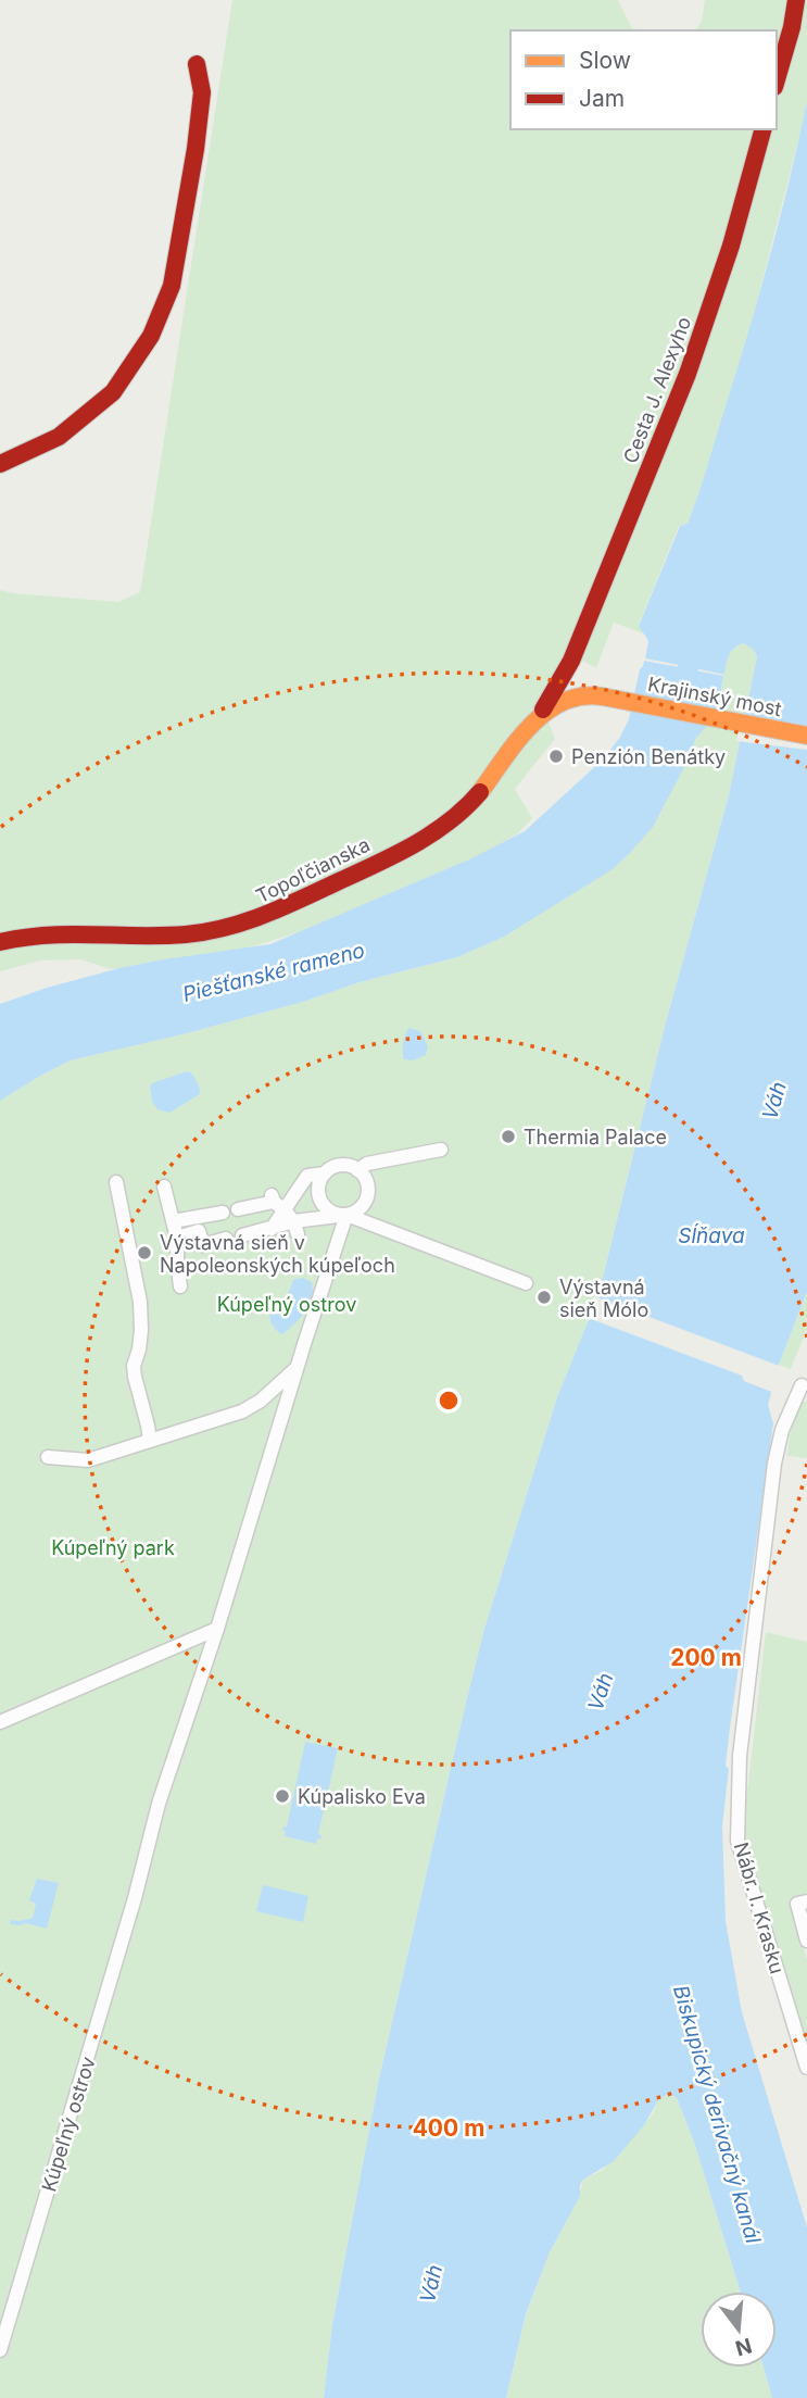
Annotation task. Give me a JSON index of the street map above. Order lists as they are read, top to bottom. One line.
{"streets":{"main road":["Cesta J. Alexyho","Krajinský most","Topoľčianska"],"street":["Nábr. I. Krasku","Kúpeľný ostrov"]},"crossings":[["Cesta J. Alexyho","Topoľčianska"],["Krajinský most","Topoľčianska"]],"water":["Piešťanské rameno","Váh","Sĺňava","Biskupický derivačný kanál"],"parks":["Kúpeľný ostrov","Kúpeľný park"],"places":["Penzión Benátky","Thermia Palace","Výstavná sieň v Napoleonských kúpeľoch","Výstavná sieň Mólo","Kúpalisko Eva"],"legend":["Slow","Jam"],"north":"bottom","rings":["200 m","400 m"]}
